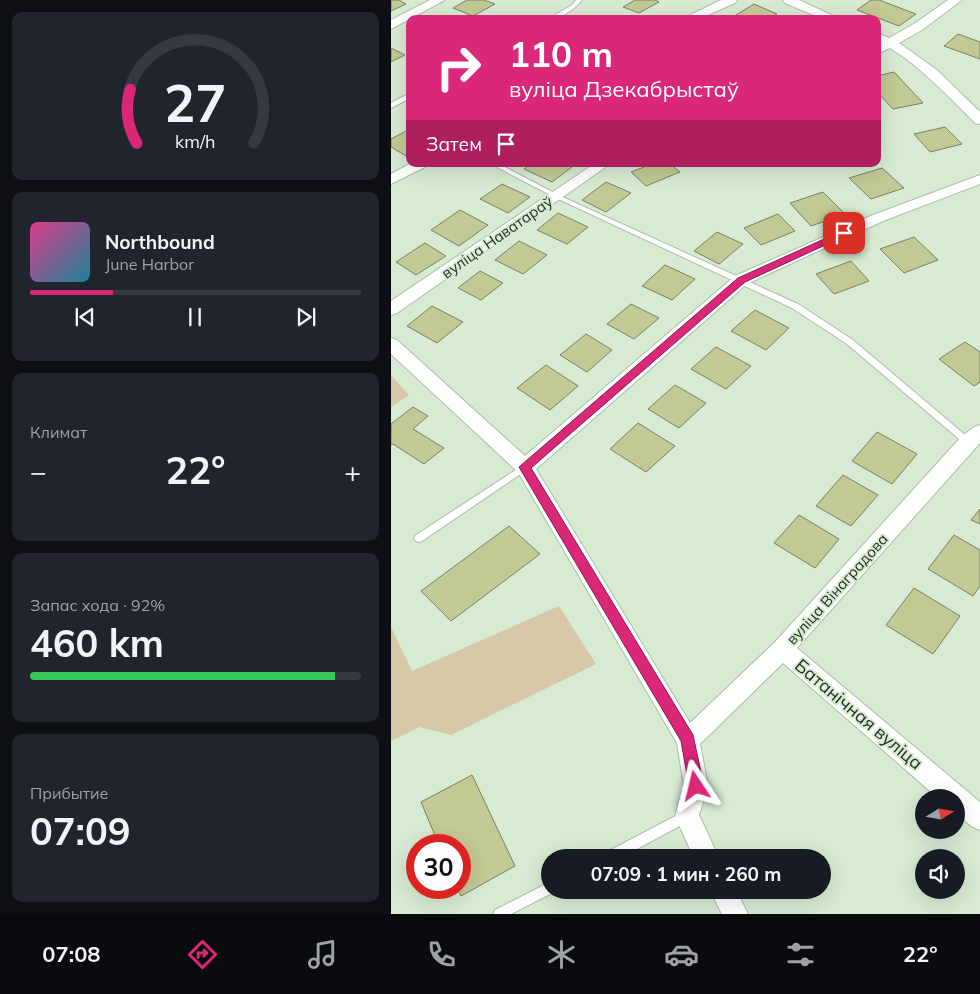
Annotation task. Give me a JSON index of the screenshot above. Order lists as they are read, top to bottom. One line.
{"streets":{"street":["вуліца Наватараў","вуліца Вінаградова","Батанічная вуліца"]},"crossings":[["вуліца Вінаградова","Батанічная вуліца"]],"north":"right","page":{"turn":["110 m","вуліца Дзекабрыстаў"],"then":"Затем","song":["Northbound","June Harbor"],"tile":["Климат",["Запас хода · 92%","460 km"],["Прибытие","07:09"]],"heat":["−","22°","+"],"limit":"30","trip":"07:09 · 1 мин · 260 m","tabs":["07:08","22°"],"gauge":["27","km/h"]}}
